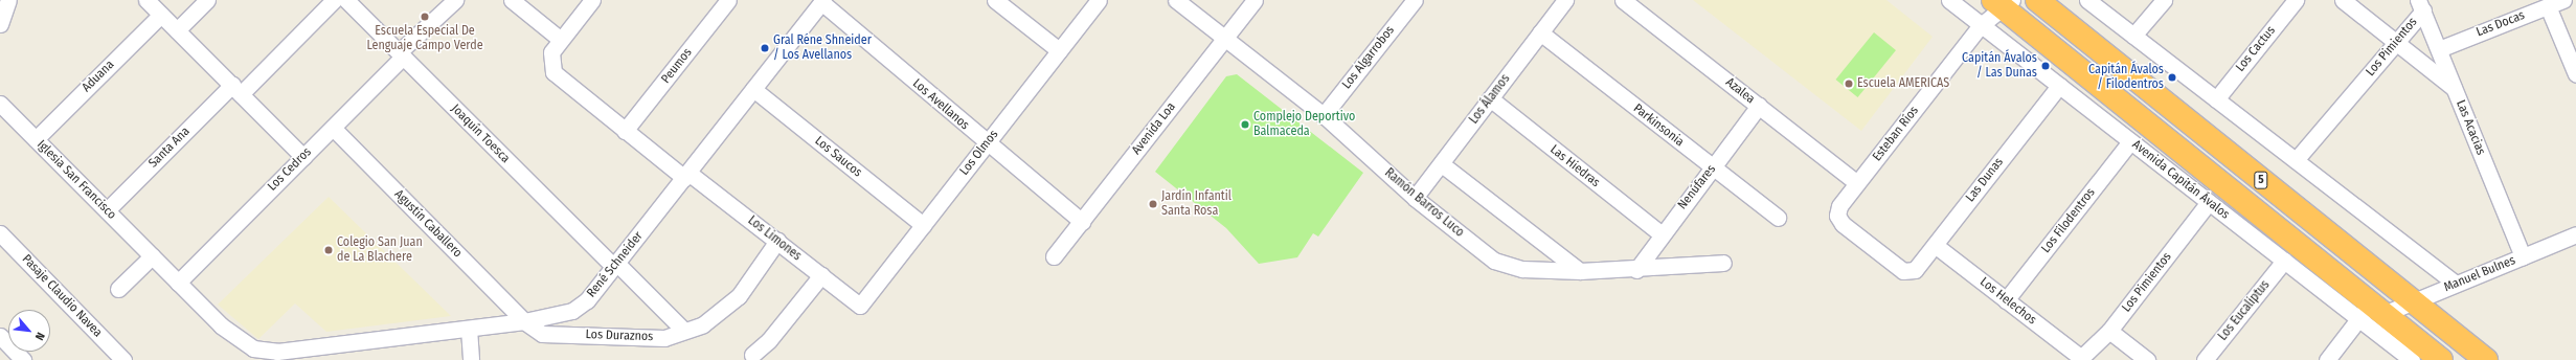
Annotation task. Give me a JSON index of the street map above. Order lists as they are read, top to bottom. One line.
{"streets":{"highway":["Avenida Capitán Ávalos","5"],"street":["Las Docas","Los Pimientos","Los Cactus","Los Algarrobos","Peumos","Aduana","Azalea","Los Álamos","Los Avellanos","Parkinsonia","Las Acacias","Avenida Loa","Joaquín Toesca","Esteban Ríos","Santa Ana","Los Olmos","Los Saucos","Las Hiedras","Los Cedros","Iglesia San Francisco","Las Dunas","Nenúfares","Ramón Barros Luco","Los Filodentros","Agustín Caballero","Los Limones","René Schneider","Manuel Bulnes","Pasaje Claudio Navea","Los Helechos","Los Eucaliptus","Los Duraznos"]},"crossings":[["Las Docas","Las Acacias"],["Los Pimientos","Las Acacias"],["Los Pimientos","Avenida Capitán Ávalos"],["Los Pimientos","Los Helechos"],["Los Algarrobos","Ramón Barros Luco"],["Peumos","Los Limones"],["Aduana","Iglesia San Francisco"],["Azalea","Esteban Ríos"],["Azalea","Nenúfares"],["Los Álamos","Parkinsonia"],["Los Álamos","Las Hiedras"],["Los Álamos","Ramón Barros Luco"],["Los Avellanos","Avenida Loa"],["Los Avellanos","Los Olmos"],["Los Avellanos","René Schneider"],["Parkinsonia","Nenúfares"],["Las Acacias","Manuel Bulnes"],["Avenida Loa","Ramón Barros Luco"],["Joaquín Toesca","Los Cedros"],["Joaquín Toesca","René Schneider"],["Joaquín Toesca","Los Duraznos"],["Esteban Ríos","Las Dunas"],["Esteban Ríos","Avenida Capitán Ávalos"],["Santa Ana","Iglesia San Francisco"],["Los Olmos","Los Saucos"],["Los Olmos","Los Limones"],["Los Saucos","René Schneider"],["Las Hiedras","Nenúfares"],["Los Cedros","Iglesia San Francisco"],["Los Cedros","Agustín Caballero"],["Iglesia San Francisco","René Schneider"],["Las Dunas","Avenida Capitán Ávalos"],["Las Dunas","Los Helechos"],["Avenida Capitán Ávalos","Los Filodentros"],["Avenida Capitán Ávalos","Manuel Bulnes"],["Avenida Capitán Ávalos","Los Eucaliptus"],["5","Manuel Bulnes"],["Nenúfares","Ramón Barros Luco"],["Los Filodentros","Los Helechos"],["Agustín Caballero","René Schneider"],["Agustín Caballero","Los Duraznos"],["Los Limones","René Schneider"],["Los Limones","Los Duraznos"],["René Schneider","Los Duraznos"]],"places":["Escuela Especial De Lenguaje Campo Verde","Gral Réne Shneider / Los Avellanos","Capitán Ávalos / Las Dunas","Capitán Ávalos / Filodentros","Escuela AMERICAS","Complejo Deportivo Balmaceda","Jardín Infantil Santa Rosa","Colegio San Juan de La Blachere"],"north":"bottom right"}
